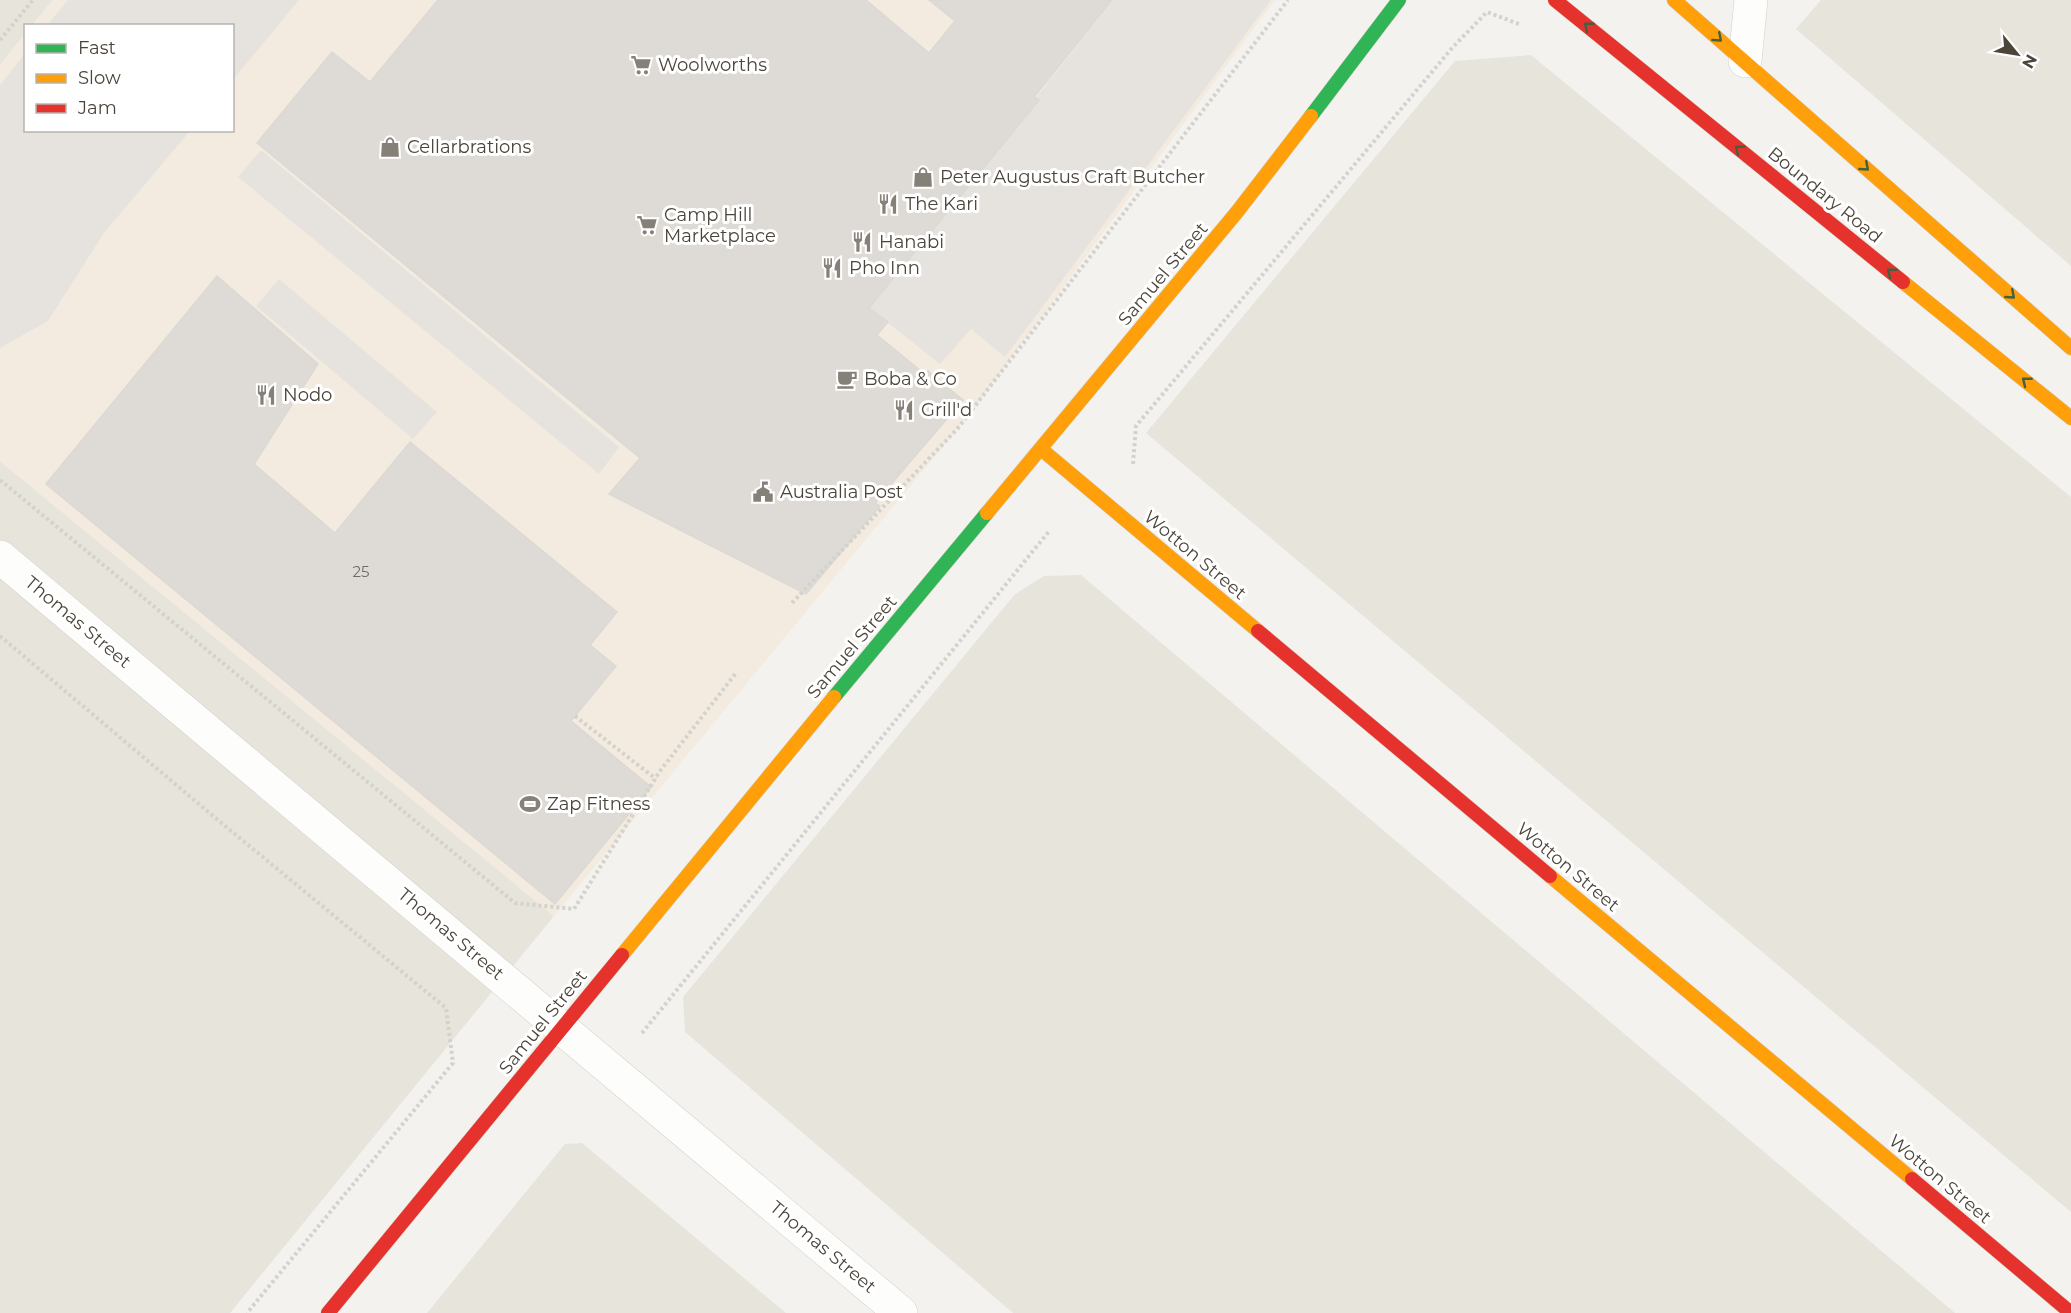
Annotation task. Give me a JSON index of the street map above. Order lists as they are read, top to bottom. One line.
{"streets":{"street":["Boundary Road","Samuel Street","Wotton Street","Thomas Street"]},"crossings":[["Samuel Street","Wotton Street"],["Samuel Street","Thomas Street"]],"places":{"supermarket":["Woolworths","Camp Hill Marketplace"],"shop":["Cellarbrations","Peter Augustus Craft Butcher"],"restaurant":["The Kari","Hanabi","Pho Inn","Nodo","Grill'd"],"cafe":["Boba & Co"],"public building":["Australia Post"],"sports":["Zap Fitness"]},"house_numbers":["25"],"legend":["Fast","Slow","Jam"],"north":"bottom right"}
